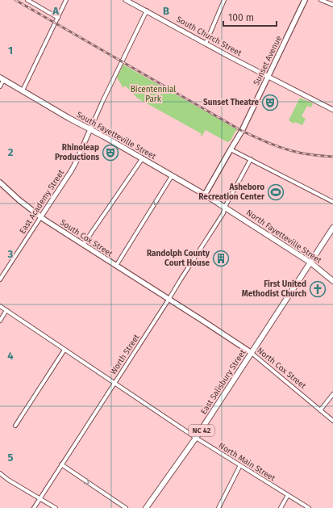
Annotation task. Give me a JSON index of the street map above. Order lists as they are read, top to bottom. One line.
{"streets":{"main road":["Sunset Avenue","South Fayetteville Street","North Fayetteville Street","South Cox Street","North Cox Street","East Salisbury Street","NC 42"],"street":["South Church Street","East Academy Street","Worth Street","North Main Street"]},"crossings":[["South Church Street","Sunset Avenue"],["Sunset Avenue","South Fayetteville Street"],["South Fayetteville Street","East Academy Street"],["South Fayetteville Street","North Fayetteville Street"],["South Fayetteville Street","Worth Street"],["East Academy Street","South Cox Street"],["North Fayetteville Street","Worth Street"],["North Fayetteville Street","East Salisbury Street"],["North Fayetteville Street","NC 42"],["South Cox Street","Worth Street"],["South Cox Street","North Cox Street"],["Worth Street","North Cox Street"],["Worth Street","North Main Street"],["North Cox Street","East Salisbury Street"],["East Salisbury Street","NC 42"],["East Salisbury Street","North Main Street"]],"parks":["Bicentennial Park"],"places":{"theatre":["Sunset Theatre","Rhinoleap Productions"],"sports":["Asheboro Recreation Center"],"building":["Randolph County Court House"],"church":["First United Methodist Church"]},"scale_bar":"100 m","grid":{"columns":["A","B"],"rows":["1","2","3","4","5"]}}
